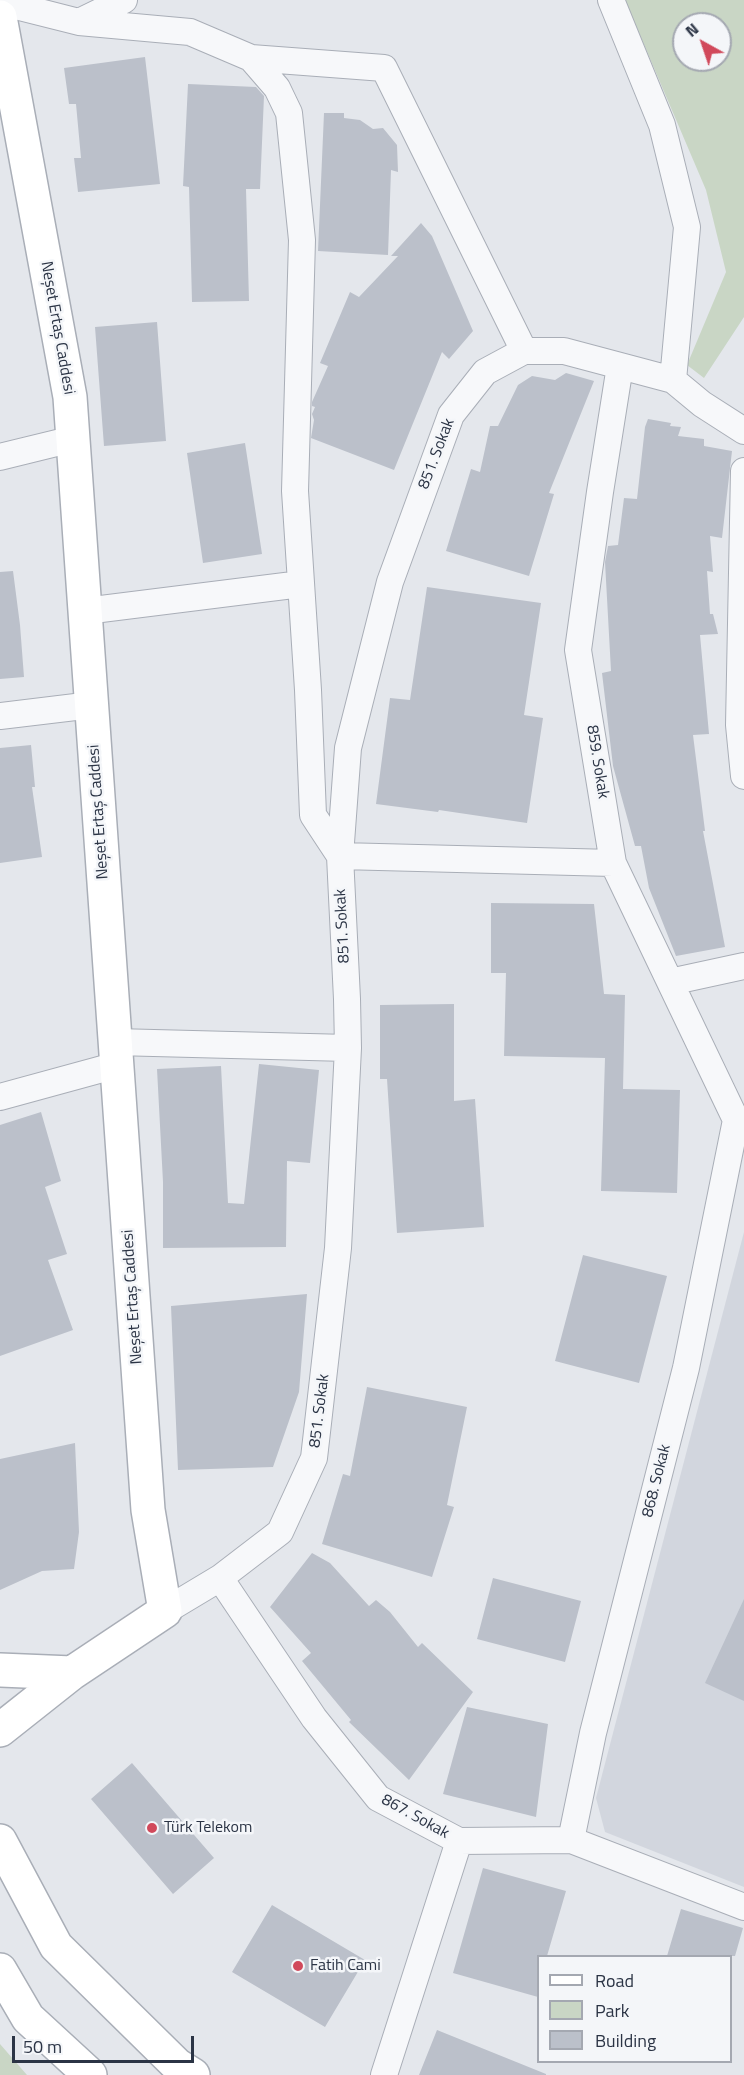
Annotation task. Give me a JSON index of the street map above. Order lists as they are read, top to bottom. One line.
{"streets":{"main road":["Neşet Ertaş Caddesi","851. Sokak"],"street":["859. Sokak","868. Sokak","867. Sokak"]},"crossings":[["Neşet Ertaş Caddesi","851. Sokak"],["851. Sokak","859. Sokak"],["851. Sokak","867. Sokak"],["859. Sokak","868. Sokak"],["868. Sokak","867. Sokak"]],"places":["Türk Telekom","Fatih Cami"],"legend":["Road","Park","Building"],"scale_bar":"50 m","north":"top left"}
